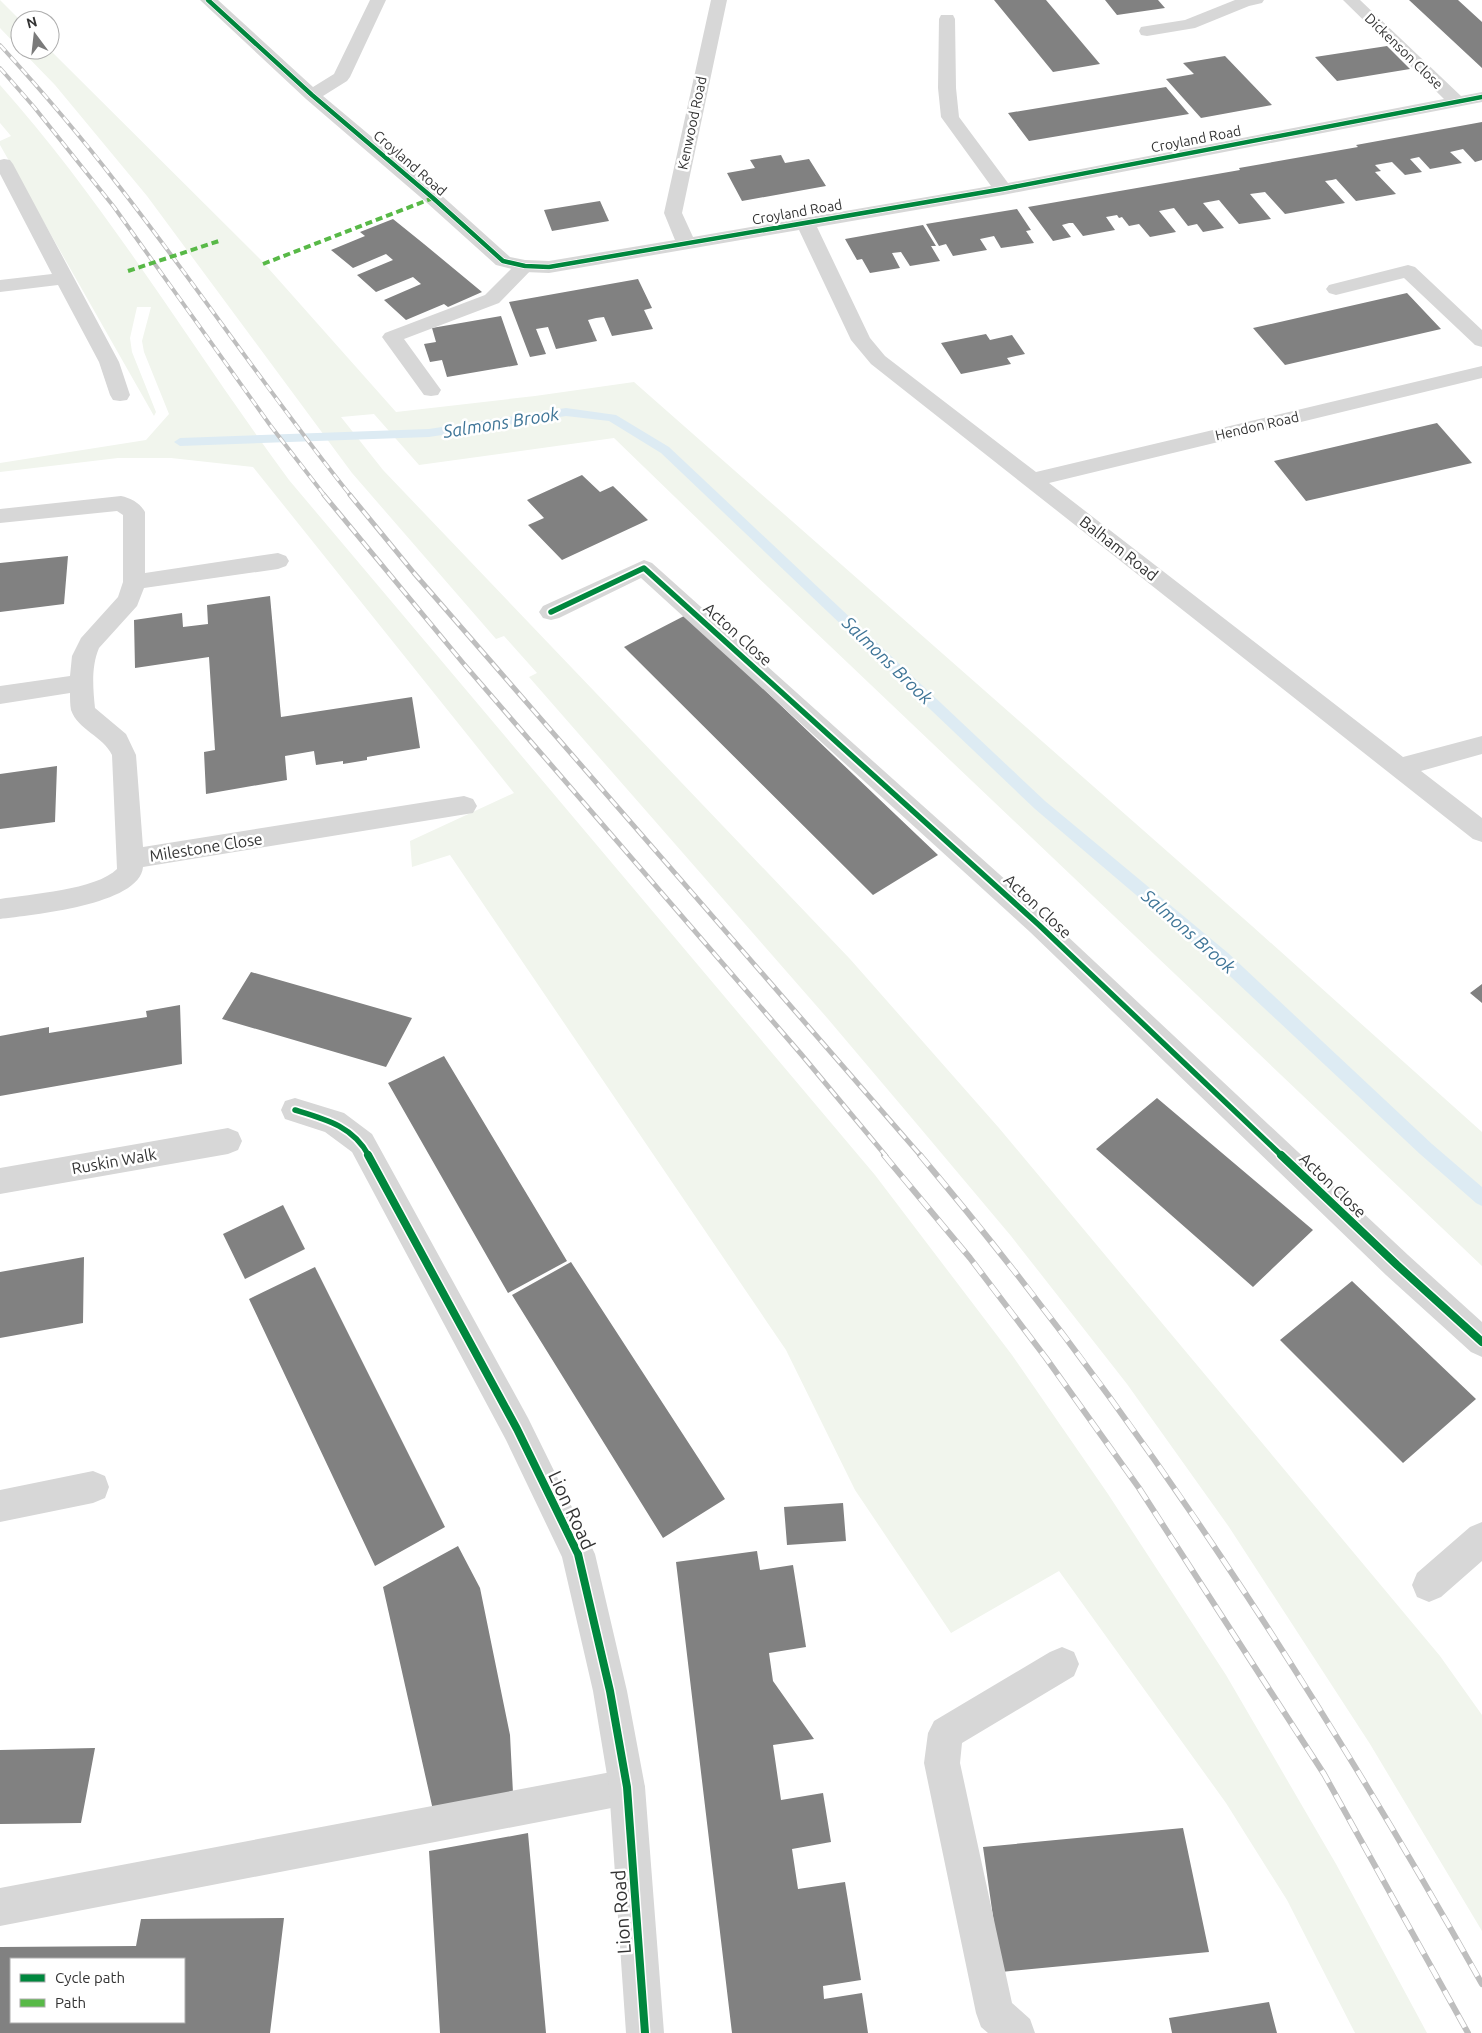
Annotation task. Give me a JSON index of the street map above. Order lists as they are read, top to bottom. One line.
{"streets":{"street":["Dickenson Close","Kenwood Road","Croyland Road","Hendon Road","Balham Road","Acton Close","Milestone Close","Ruskin Walk","Lion Road"]},"crossings":[["Dickenson Close","Croyland Road"],["Kenwood Road","Croyland Road"],["Croyland Road","Balham Road"],["Hendon Road","Balham Road"]],"water":["Salmons Brook"],"legend":["Cycle path","Path"],"north":"top"}
